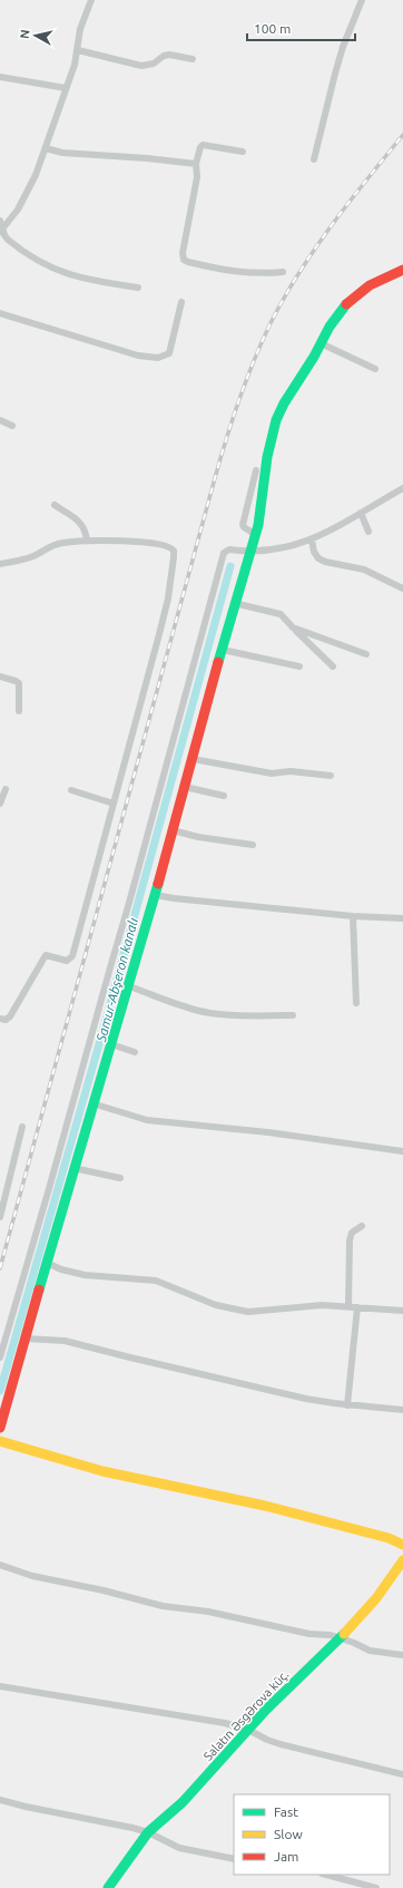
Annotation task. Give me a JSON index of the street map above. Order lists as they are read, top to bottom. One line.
{"streets":{"street":["Salatın Əsgərova küç."]},"water":["Samur-Abşeron kanalı"],"legend":["Fast","Slow","Jam"],"scale_bar":"100 m","north":"left"}
